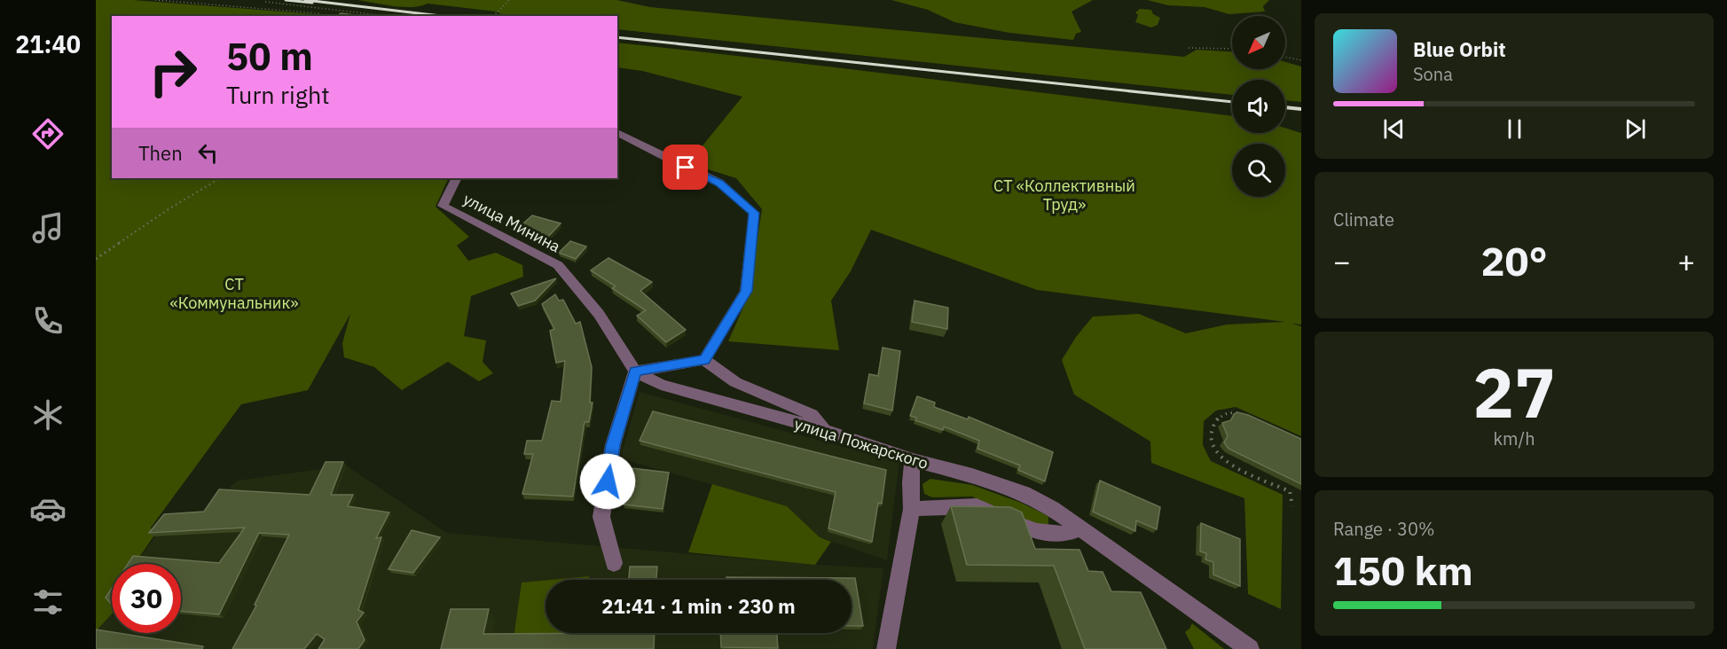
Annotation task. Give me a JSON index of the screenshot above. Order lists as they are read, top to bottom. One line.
{"streets":{"street":["улица Минина","улица Пожарского"]},"crossings":[["улица Минина","улица Пожарского"]],"parks":["СТ «Коллективный Труд»","СТ «Коммунальник»"],"north":"bottom left","page":{"tabs":"21:40","turn":["50 m","Turn right"],"song":["Blue Orbit","Sona"],"then":"Then","tile":["Climate",["27","km/h"],["Range · 30%","150 km"]],"heat":["−","20°","+"],"limit":"30","trip":"21:41 · 1 min · 230 m"}}
